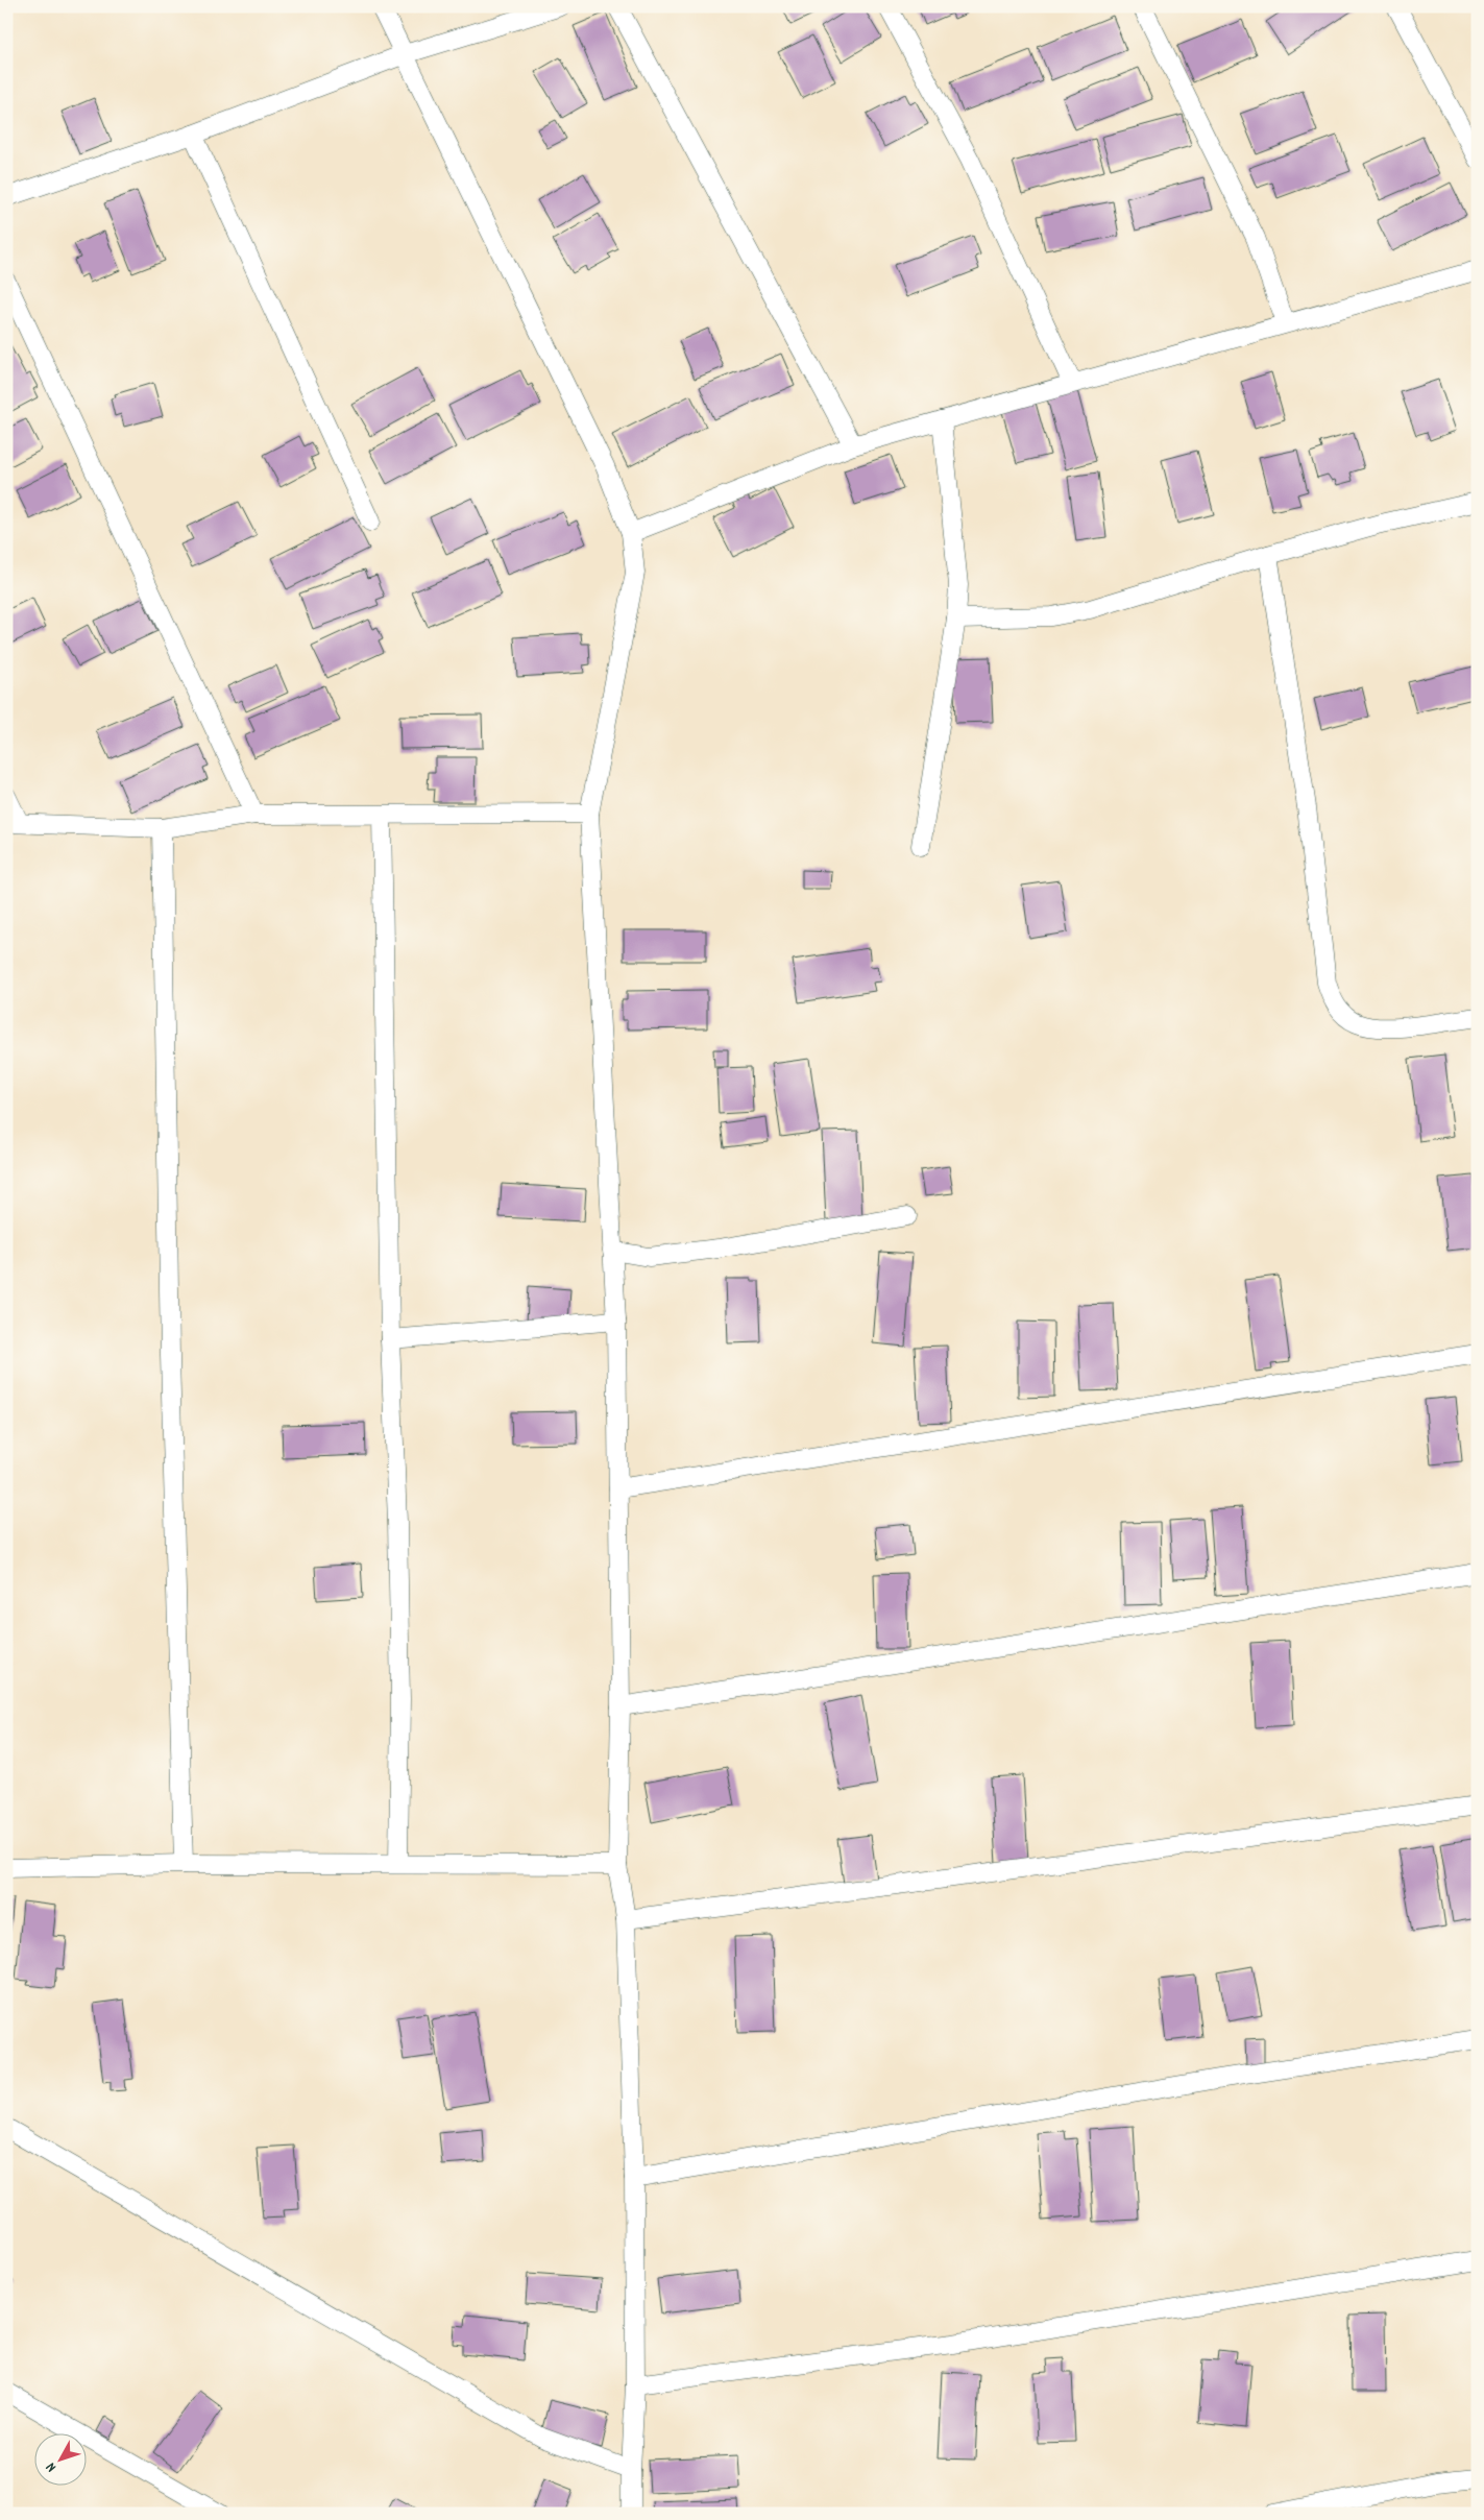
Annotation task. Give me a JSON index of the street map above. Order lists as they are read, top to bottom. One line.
{"north":"bottom left"}
